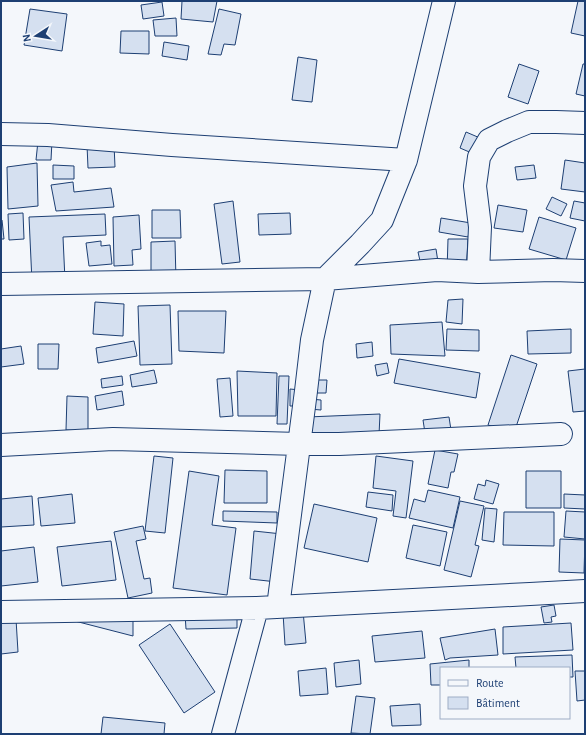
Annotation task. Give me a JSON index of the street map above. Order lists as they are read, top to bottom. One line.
{"legend":["Route","Bâtiment"],"north":"left"}
